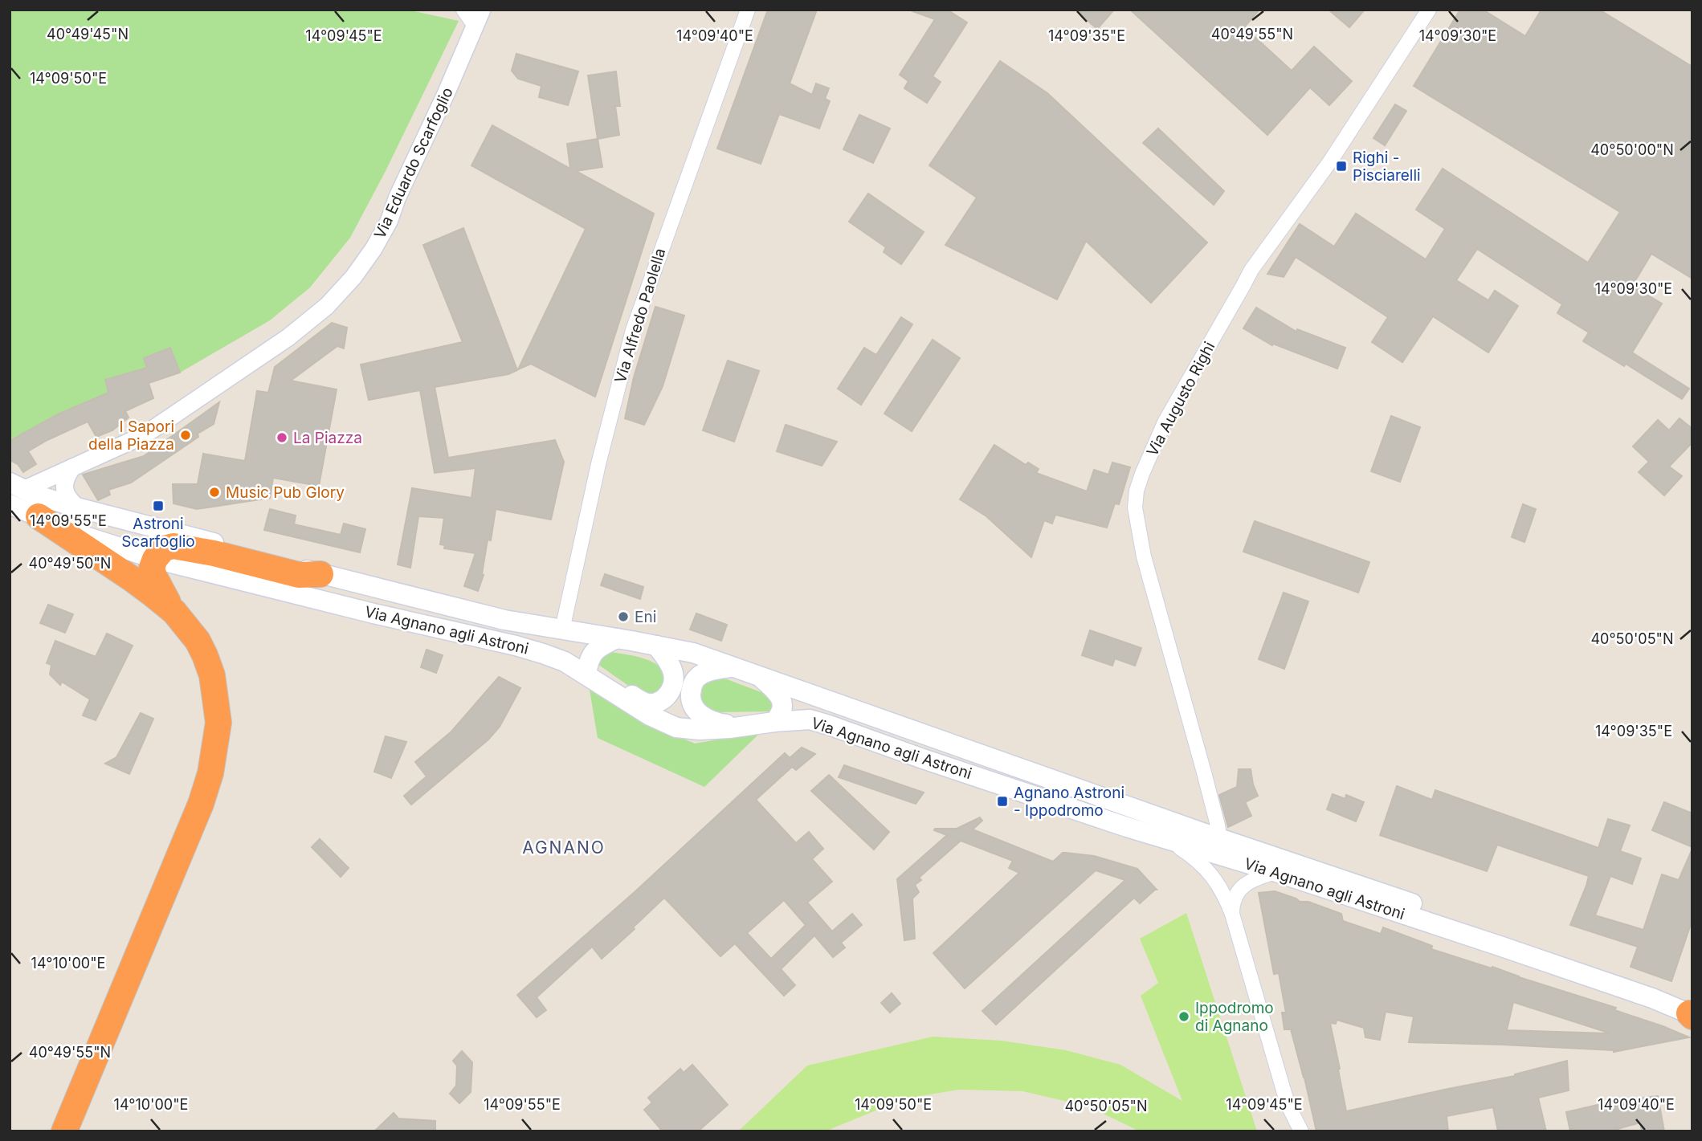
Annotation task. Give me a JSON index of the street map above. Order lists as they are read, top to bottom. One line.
{"streets":{"main road":["Via Agnano agli Astroni"],"street":["Via Eduardo Scarfoglio","Via Alfredo Paolella","Via Augusto Righi"]},"crossings":[["Via Eduardo Scarfoglio","Via Agnano agli Astroni"],["Via Alfredo Paolella","Via Agnano agli Astroni"],["Via Augusto Righi","Via Agnano agli Astroni"]],"districts":["AGNANO"],"places":{"transit":["Righi - Pisciarelli","Astroni Scarfoglio","Agnano Astroni - Ippodromo"],"other":["I Sapori della Piazza","La Piazza","Music Pub Glory","Eni","Ippodromo di Agnano"]},"coordinates":["40°49'45\"N","40°49'55\"N","14°09'45\"E","14°09'40\"E","14°09'35\"E","14°09'30\"E","14°09'50\"E","40°50'00\"N","14°09'55\"E","40°49'50\"N","40°50'05\"N","14°10'00\"E"]}
